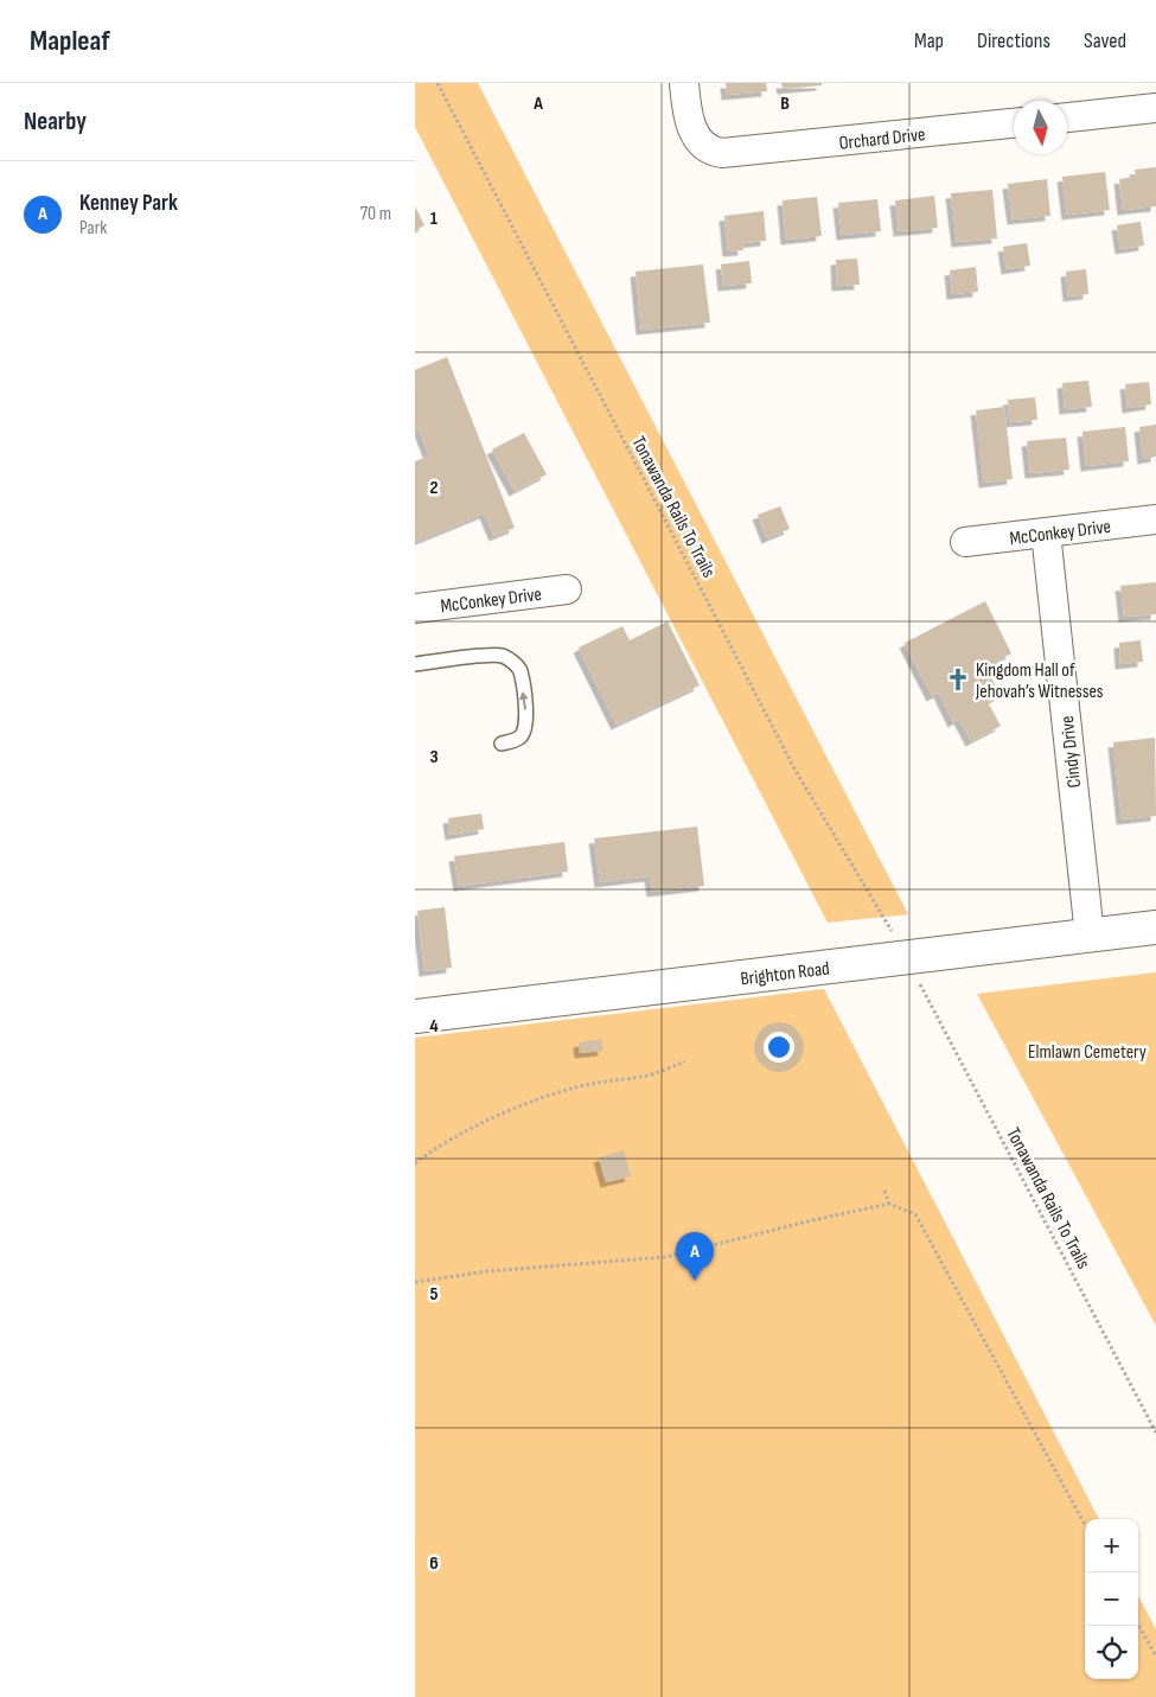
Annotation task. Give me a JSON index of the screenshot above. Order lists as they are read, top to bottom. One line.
{"streets":{"street":["Orchard Drive","McConkey Drive","Cindy Drive","Brighton Road"],"path":["Tonawanda Rails To Trails"]},"crossings":[["McConkey Drive","Cindy Drive"],["Cindy Drive","Brighton Road"]],"parks":["Elmlawn Cemetery"],"places":{"church":["Kingdom Hall of Jehovah’s Witnesses"]},"north":"bottom","page":{"header":"Mapleaf","nav":["Map","Directions","Saved"],"heading":"Nearby","list":[{"mark":"A","name":"Kenney Park","note":"Park","value":"70 m"}],"pins":"A","map_buttons":["+","−"]},"grid":{"columns":["A","B"],"rows":["1","2","3","4","5","6"]}}
